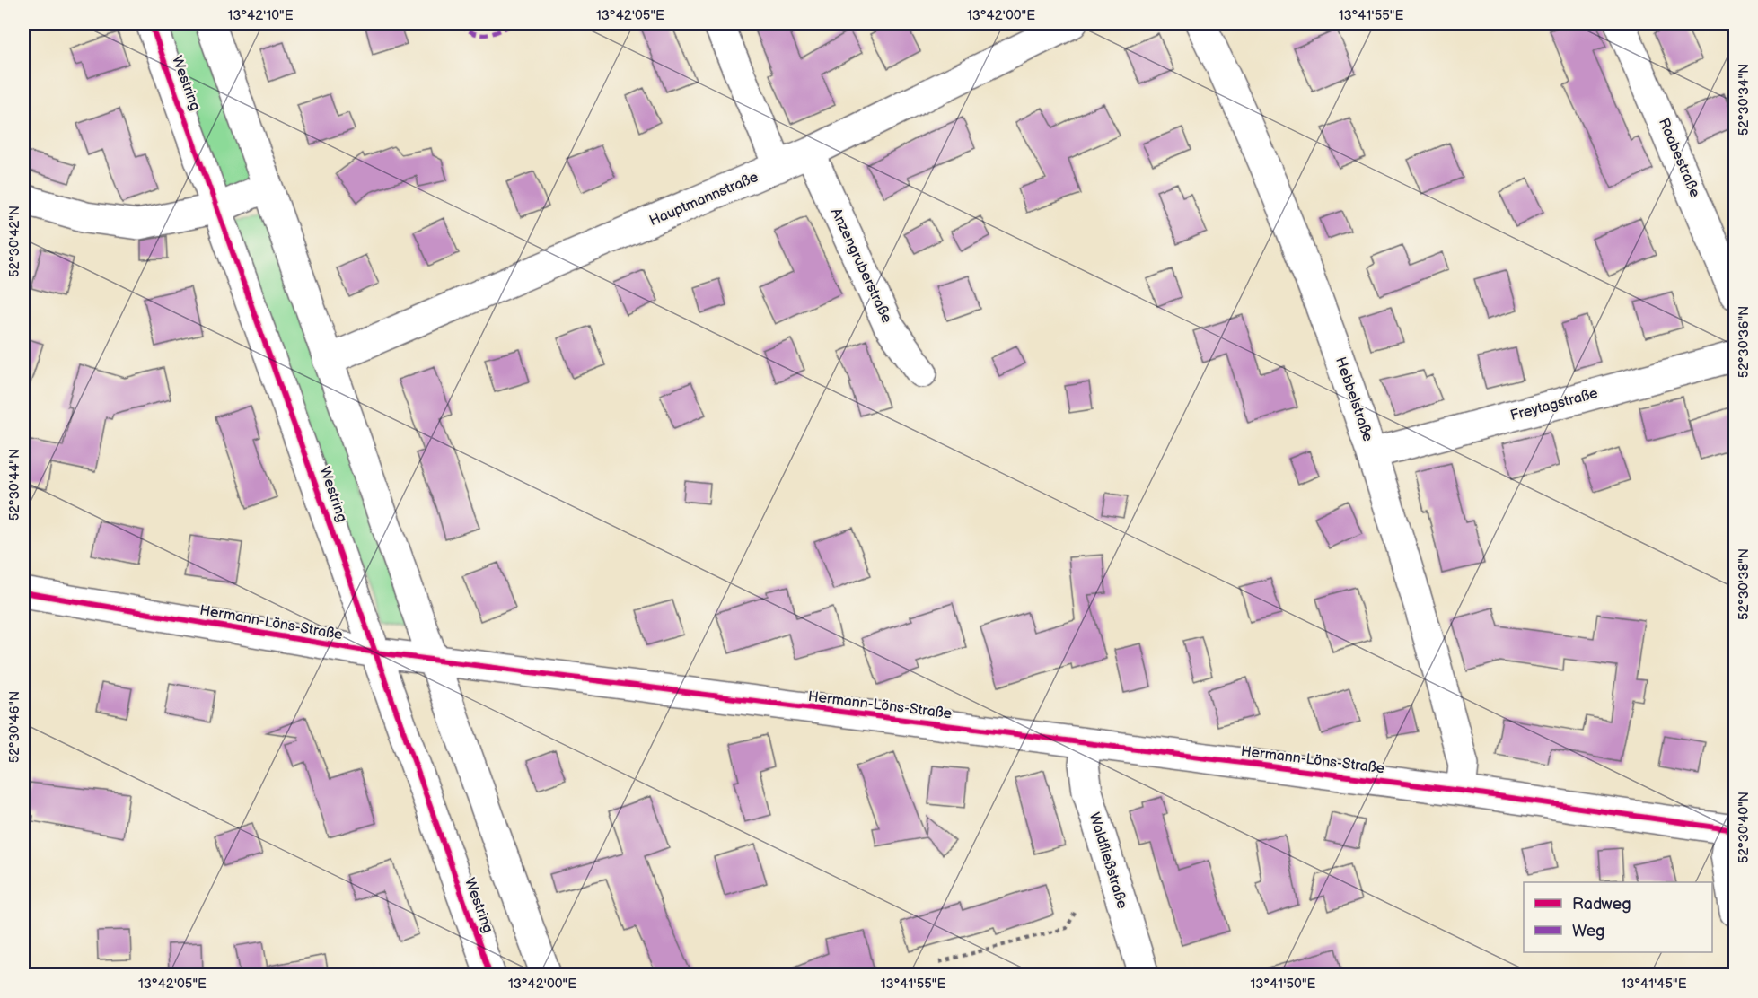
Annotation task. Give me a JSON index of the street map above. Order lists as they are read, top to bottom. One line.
{"streets":{"street":["Westring","Raabestraße","Hauptmannstraße","Anzengruberstraße","Hebbelstraße","Freytagstraße","Hermann-Löns-Straße","Waldfließstraße"]},"crossings":[["Westring","Hermann-Löns-Straße"],["Hauptmannstraße","Anzengruberstraße"],["Hebbelstraße","Freytagstraße"],["Hebbelstraße","Hermann-Löns-Straße"],["Hermann-Löns-Straße","Waldfließstraße"]],"legend":["Radweg","Weg"],"coordinates":["13°42'10\"E","13°42'05\"E","13°42'00\"E","13°41'55\"E","52°30'34\"N","52°30'42\"N","52°30'36\"N","52°30'44\"N","52°30'38\"N","52°30'46\"N","52°30'40\"N","13°41'50\"E","13°41'45\"E"]}
